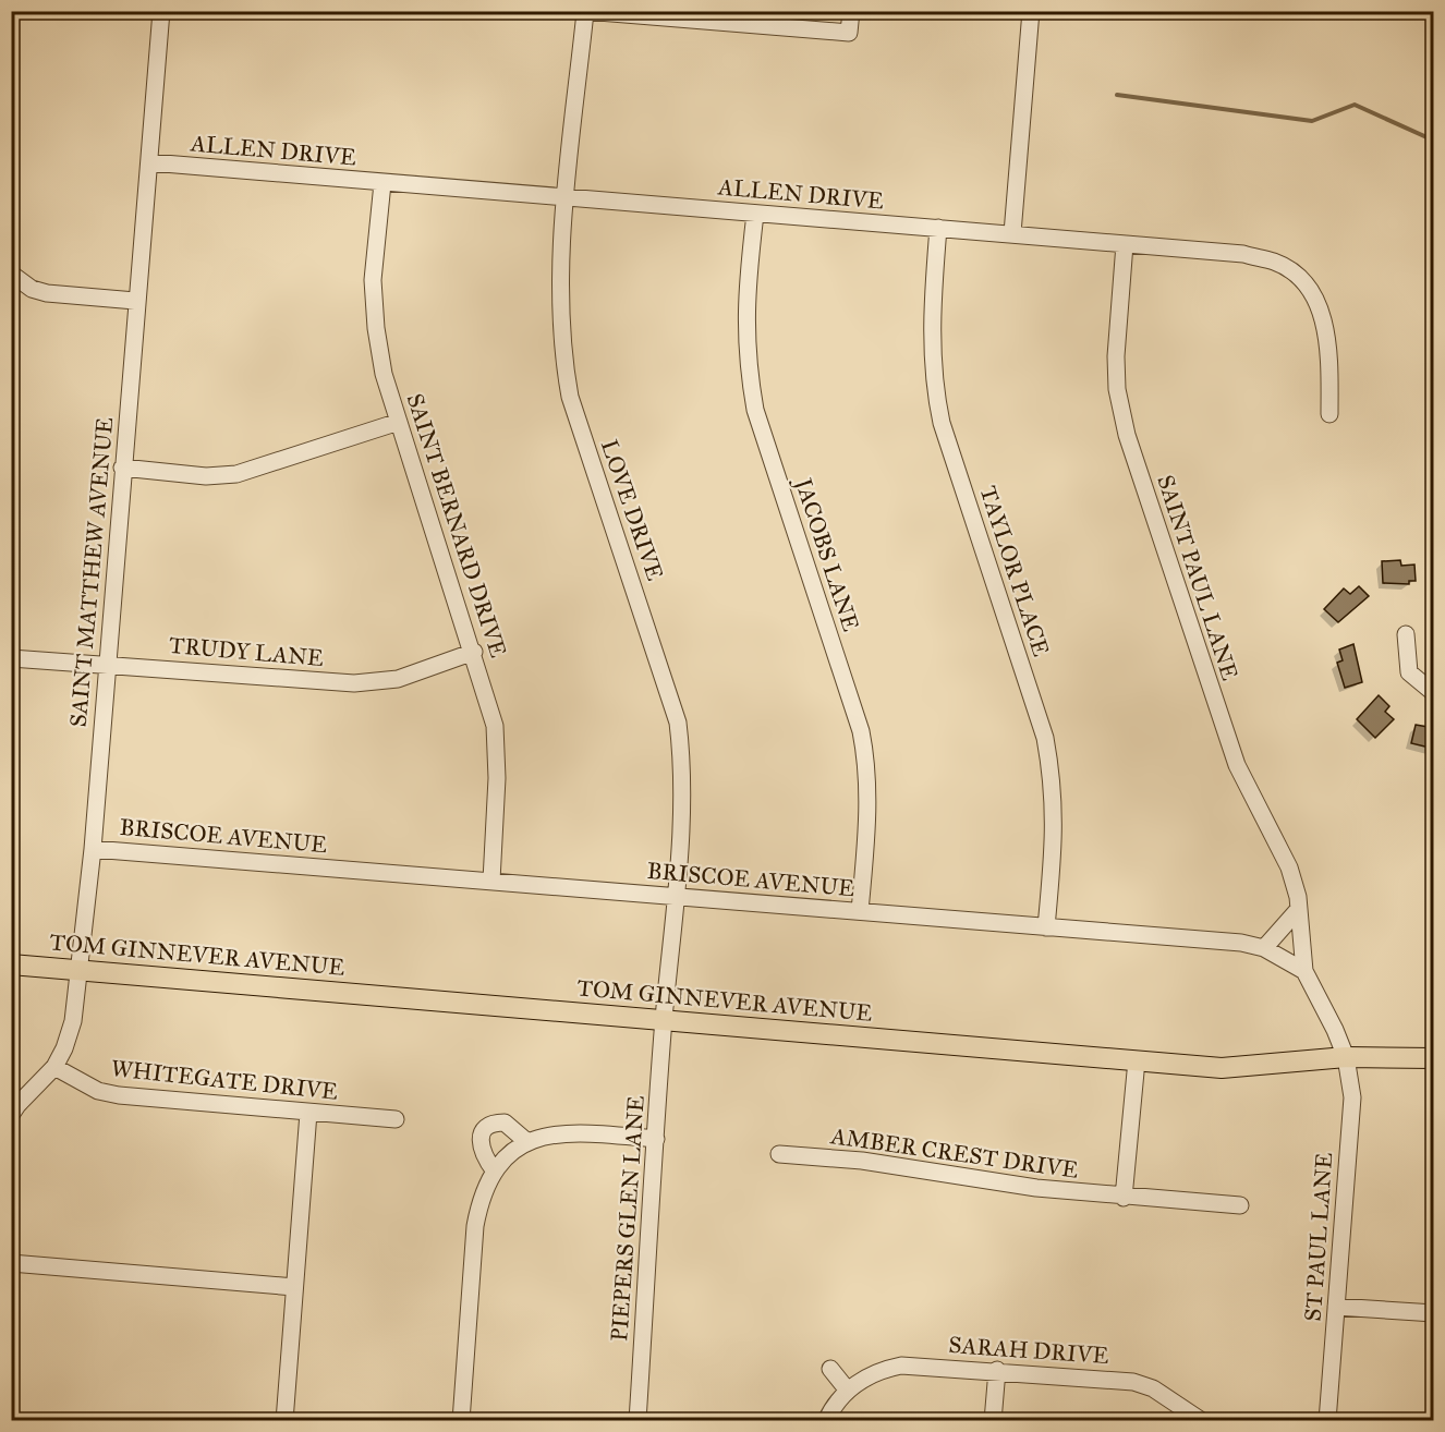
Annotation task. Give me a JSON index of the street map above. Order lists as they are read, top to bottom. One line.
{"streets":{"main road":["TOM GINNEVER AVENUE"],"street":["ALLEN DRIVE","LOVE DRIVE","SAINT BERNARD DRIVE","JACOBS LANE","TAYLOR PLACE","SAINT MATTHEW AVENUE","SAINT PAUL LANE","TRUDY LANE","BRISCOE AVENUE","WHITEGATE DRIVE","AMBER CREST DRIVE","PIEPERS GLEN LANE","ST PAUL LANE","SARAH DRIVE"]},"crossings":[["ALLEN DRIVE","LOVE DRIVE"],["ALLEN DRIVE","SAINT BERNARD DRIVE"],["ALLEN DRIVE","JACOBS LANE"],["ALLEN DRIVE","TAYLOR PLACE"],["ALLEN DRIVE","SAINT MATTHEW AVENUE"],["ALLEN DRIVE","SAINT PAUL LANE"],["LOVE DRIVE","BRISCOE AVENUE"],["LOVE DRIVE","TOM GINNEVER AVENUE"],["LOVE DRIVE","PIEPERS GLEN LANE"],["SAINT BERNARD DRIVE","TRUDY LANE"],["SAINT BERNARD DRIVE","BRISCOE AVENUE"],["JACOBS LANE","BRISCOE AVENUE"],["TAYLOR PLACE","BRISCOE AVENUE"],["SAINT MATTHEW AVENUE","TRUDY LANE"],["SAINT MATTHEW AVENUE","BRISCOE AVENUE"],["SAINT MATTHEW AVENUE","TOM GINNEVER AVENUE"],["SAINT MATTHEW AVENUE","WHITEGATE DRIVE"],["TOM GINNEVER AVENUE","PIEPERS GLEN LANE"],["TOM GINNEVER AVENUE","ST PAUL LANE"]]}
